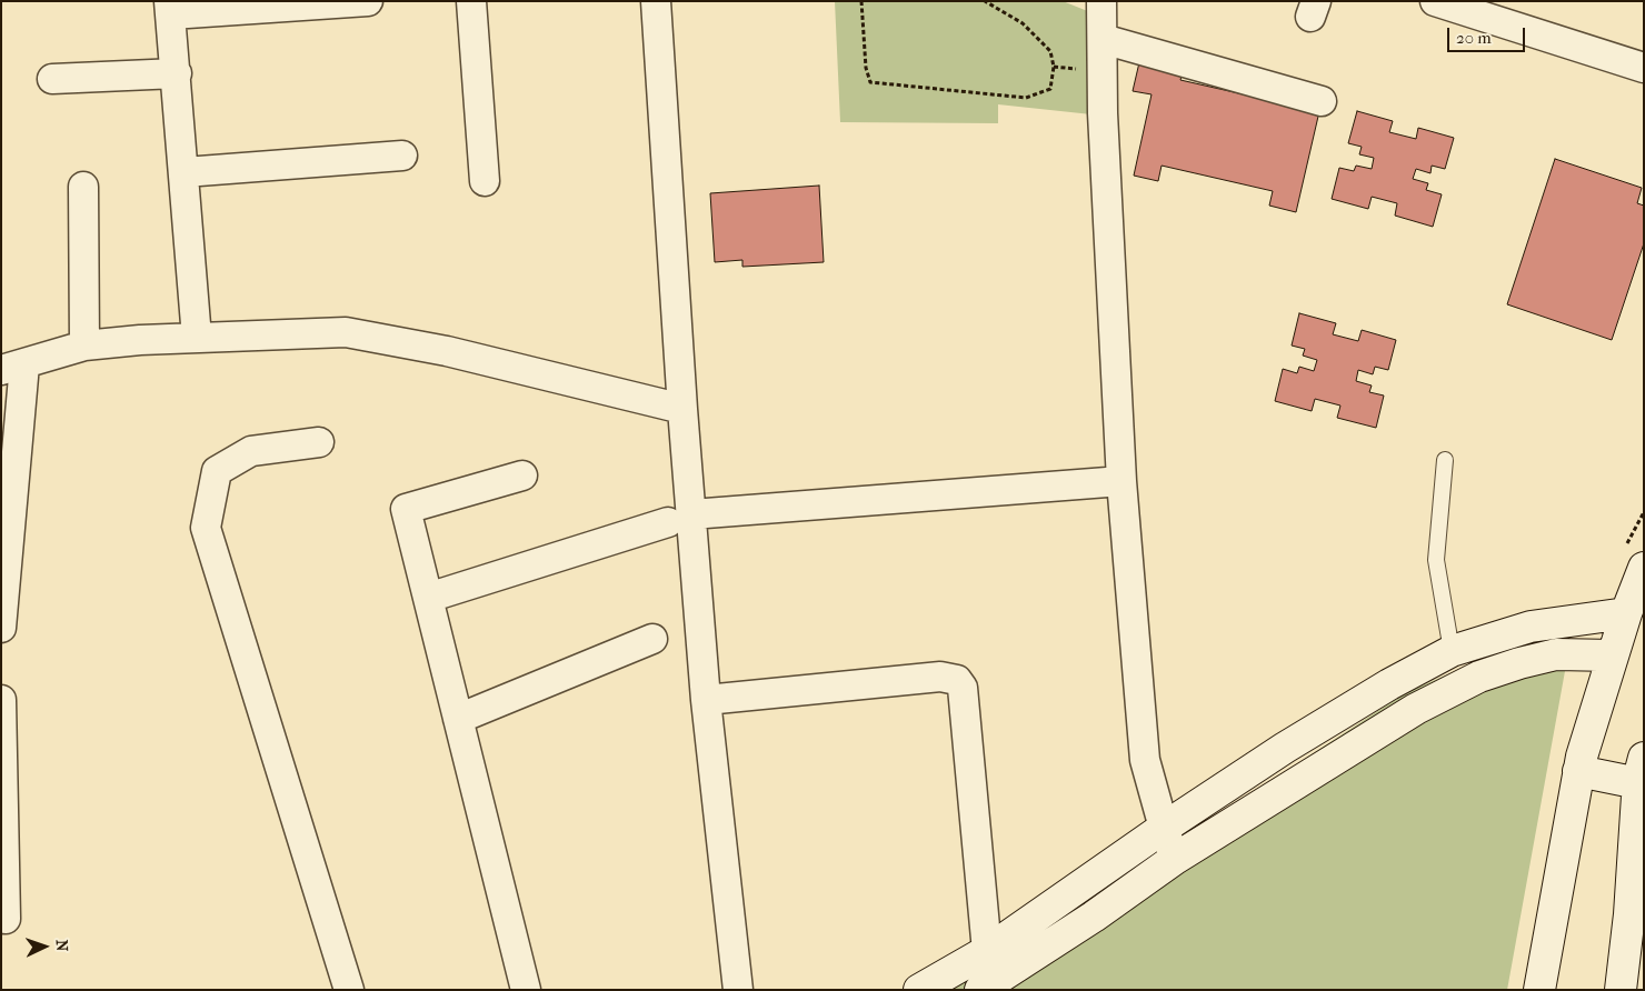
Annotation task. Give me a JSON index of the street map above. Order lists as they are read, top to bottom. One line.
{"scale_bar":"20 m","north":"right"}
